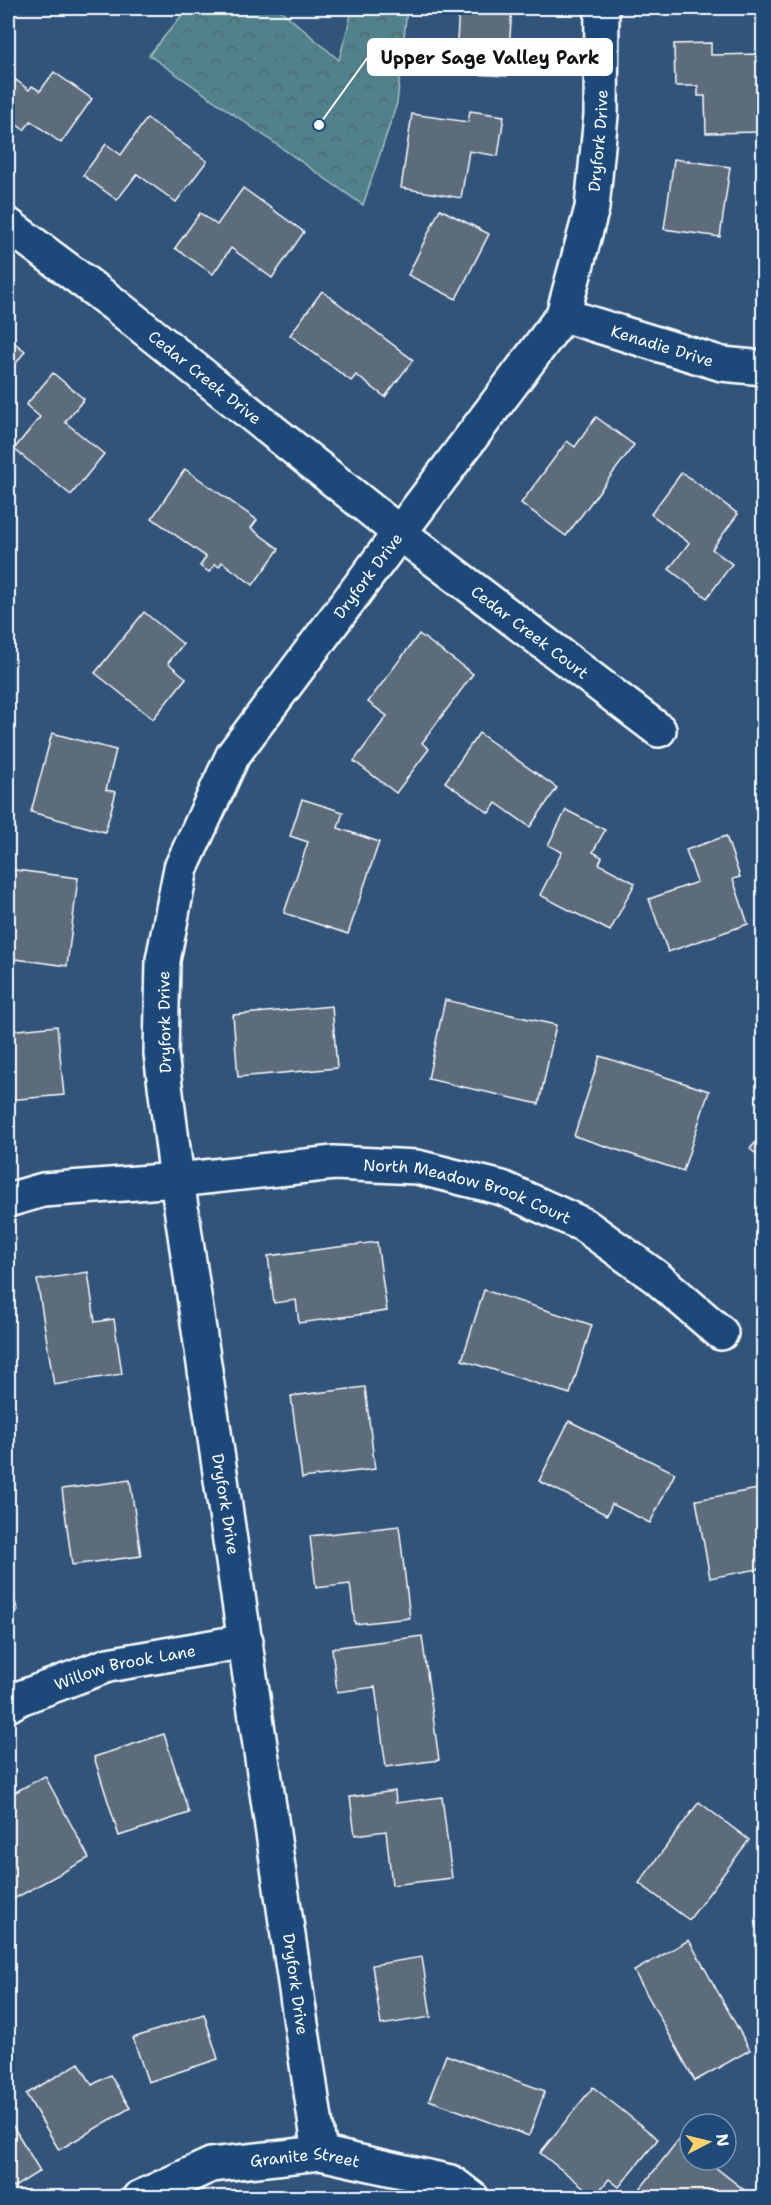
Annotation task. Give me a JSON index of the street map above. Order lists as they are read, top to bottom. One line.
{"streets":{"street":["Dryfork Drive","Kenadie Drive","Cedar Creek Drive","Cedar Creek Court","North Meadow Brook Court","Willow Brook Lane","Granite Street"]},"crossings":[["Dryfork Drive","Kenadie Drive"],["Dryfork Drive","Cedar Creek Drive"],["Dryfork Drive","Cedar Creek Court"],["Dryfork Drive","North Meadow Brook Court"],["Dryfork Drive","Willow Brook Lane"],["Dryfork Drive","Granite Street"],["Cedar Creek Drive","Cedar Creek Court"]],"places":["Upper Sage Valley Park"],"north":"right"}
